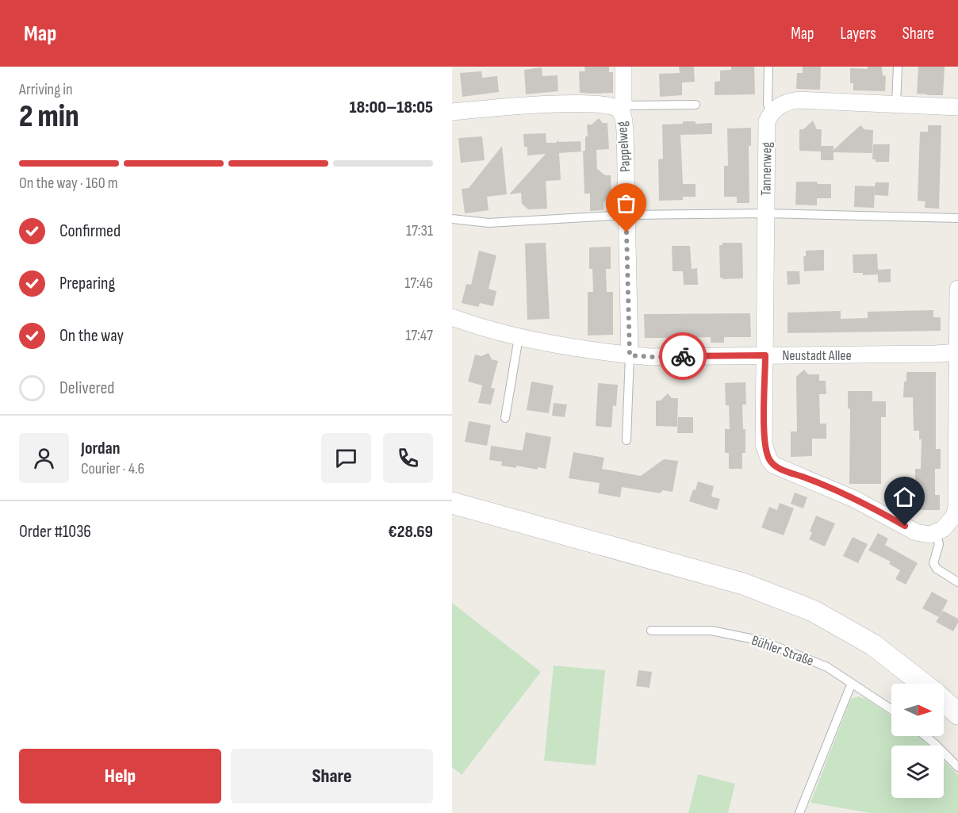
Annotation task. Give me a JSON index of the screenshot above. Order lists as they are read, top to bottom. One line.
{"streets":{"street":["Pappelweg","Tannenweg","Neustadt Allee"],"lane":["Bühler Straße"]},"crossings":[["Pappelweg","Neustadt Allee"],["Tannenweg","Neustadt Allee"]],"north":"right","page":{"header":"Map","nav":["Map","Layers","Share"],"heading":["2 min","Arriving in","18:00–18:05"],"panel":["Jordan","Courier · 4.6","Order #1036","€28.69"],"bar":"On the way · 160 m","list":[["Confirmed","17:31"],["Preparing","17:46"],["On the way","17:47"],"Delivered"],"buttons":["Help","Share"]}}
